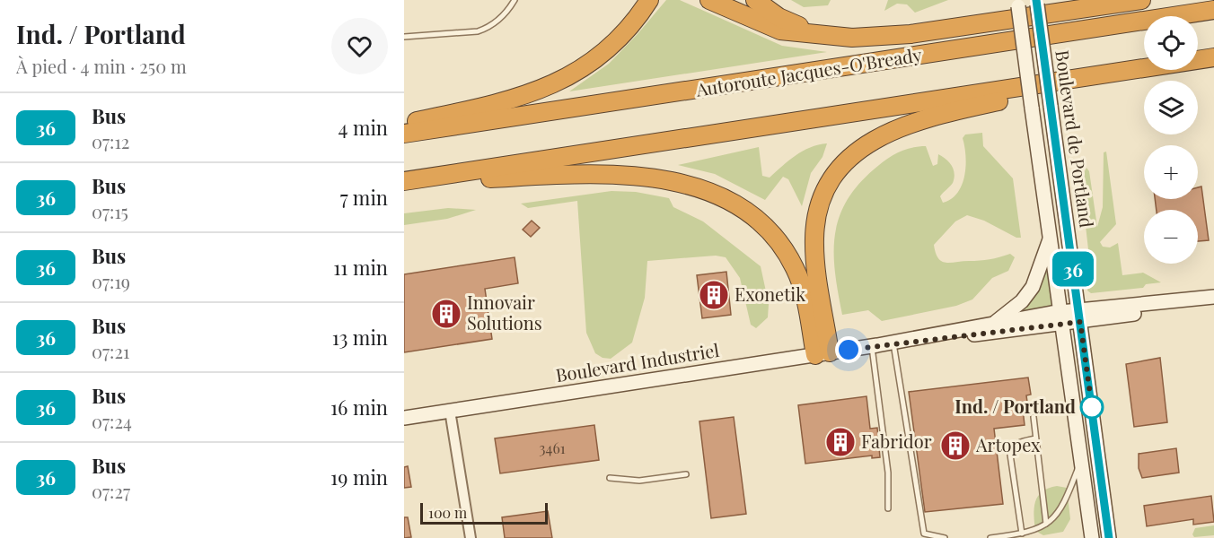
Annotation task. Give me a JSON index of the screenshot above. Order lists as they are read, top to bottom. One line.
{"streets":{"highway":["Autoroute Jacques-O'Bready"],"main road":["Boulevard de Portland","Boulevard Industriel"]},"crossings":[["Boulevard de Portland","Boulevard Industriel"]],"places":{"building":["Exonetik","Innovair Solutions","Fabridor","Artopex"],"other":["Ind. / Portland"]},"lines":["bus line 36"],"house_numbers":["3461"],"scale_bar":"100 m","page":{"heading":["Ind. / Portland","À pied · 4 min · 250 m"],"on_map":"36","map_buttons":["+","−"],"list":[{"mark":"36","name":"Bus","note":"07:12","value":"4 min"},{"mark":"36","name":"Bus","note":"07:15","value":"7 min"},{"mark":"36","name":"Bus","note":"07:19","value":"11 min"},{"mark":"36","name":"Bus","note":"07:21","value":"13 min"},{"mark":"36","name":"Bus","note":"07:24","value":"16 min"},{"mark":"36","name":"Bus","note":"07:27","value":"19 min"}],"scale":"100 m"}}
